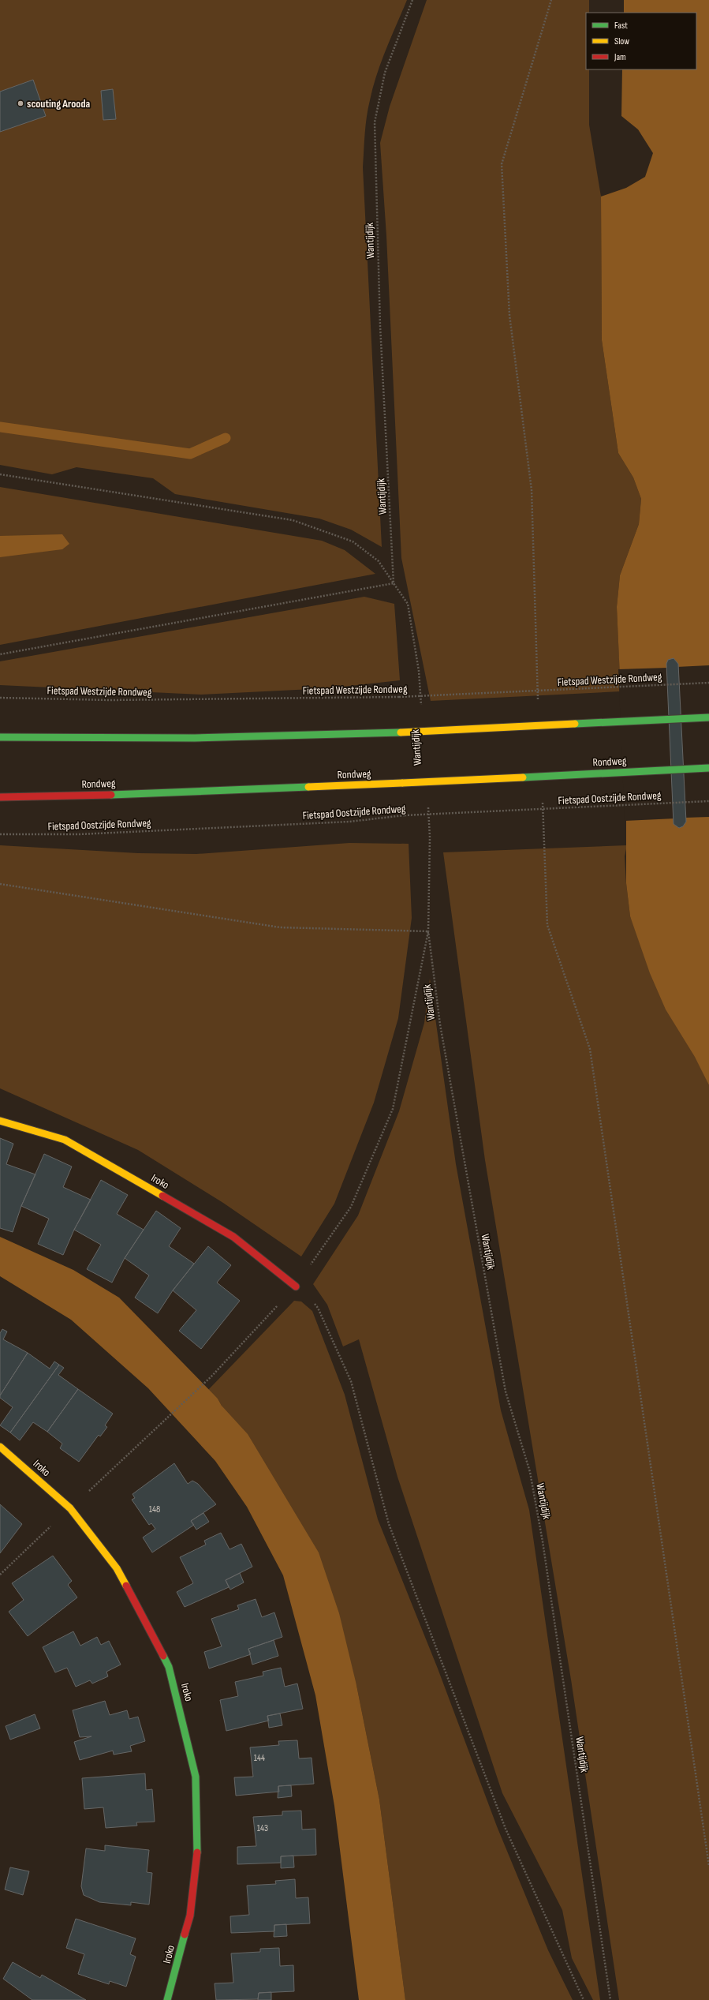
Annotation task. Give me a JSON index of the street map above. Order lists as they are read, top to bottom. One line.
{"streets":{"main road":["Rondweg","Iroko"],"path":["Wantijdijk","Fietspad Westzijde Rondweg","Fietspad Oostzijde Rondweg"]},"places":["scouting Arooda"],"house_numbers":["148","144","143"],"legend":["Fast","Slow","Jam"]}
